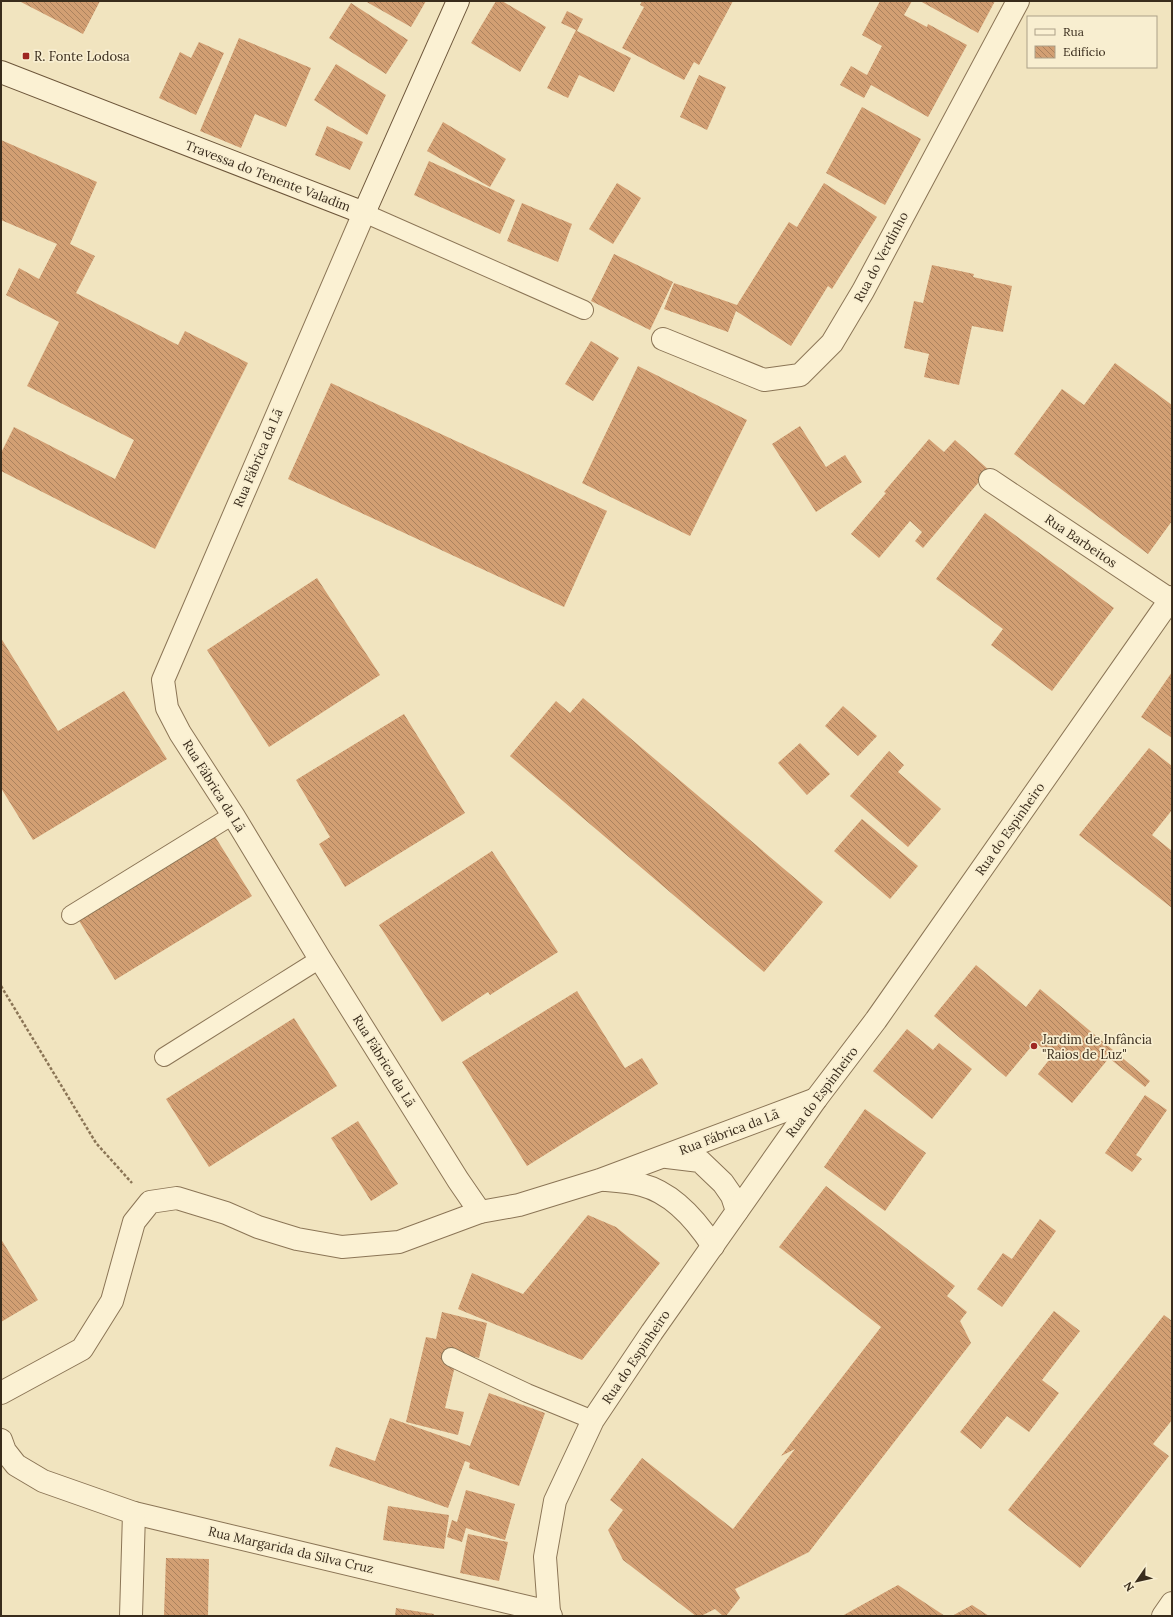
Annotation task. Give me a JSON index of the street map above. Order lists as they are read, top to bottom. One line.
{"streets":{"street":["Travessa do Tenente Valadim","Rua do Verdinho","Rua Fábrica da Lã","Rua Barbeitos","Rua do Espinheiro","Rua Margarida da Silva Cruz"]},"crossings":[["Travessa do Tenente Valadim","Rua Fábrica da Lã"],["Rua Fábrica da Lã","Rua do Espinheiro"],["Rua Barbeitos","Rua do Espinheiro"],["Rua do Espinheiro","Rua Margarida da Silva Cruz"]],"places":{"transit":["R. Fonte Lodosa"],"other":["Jardim de Infância \"Raios de Luz\""]},"legend":["Rua","Edifício"],"north":"bottom left"}
